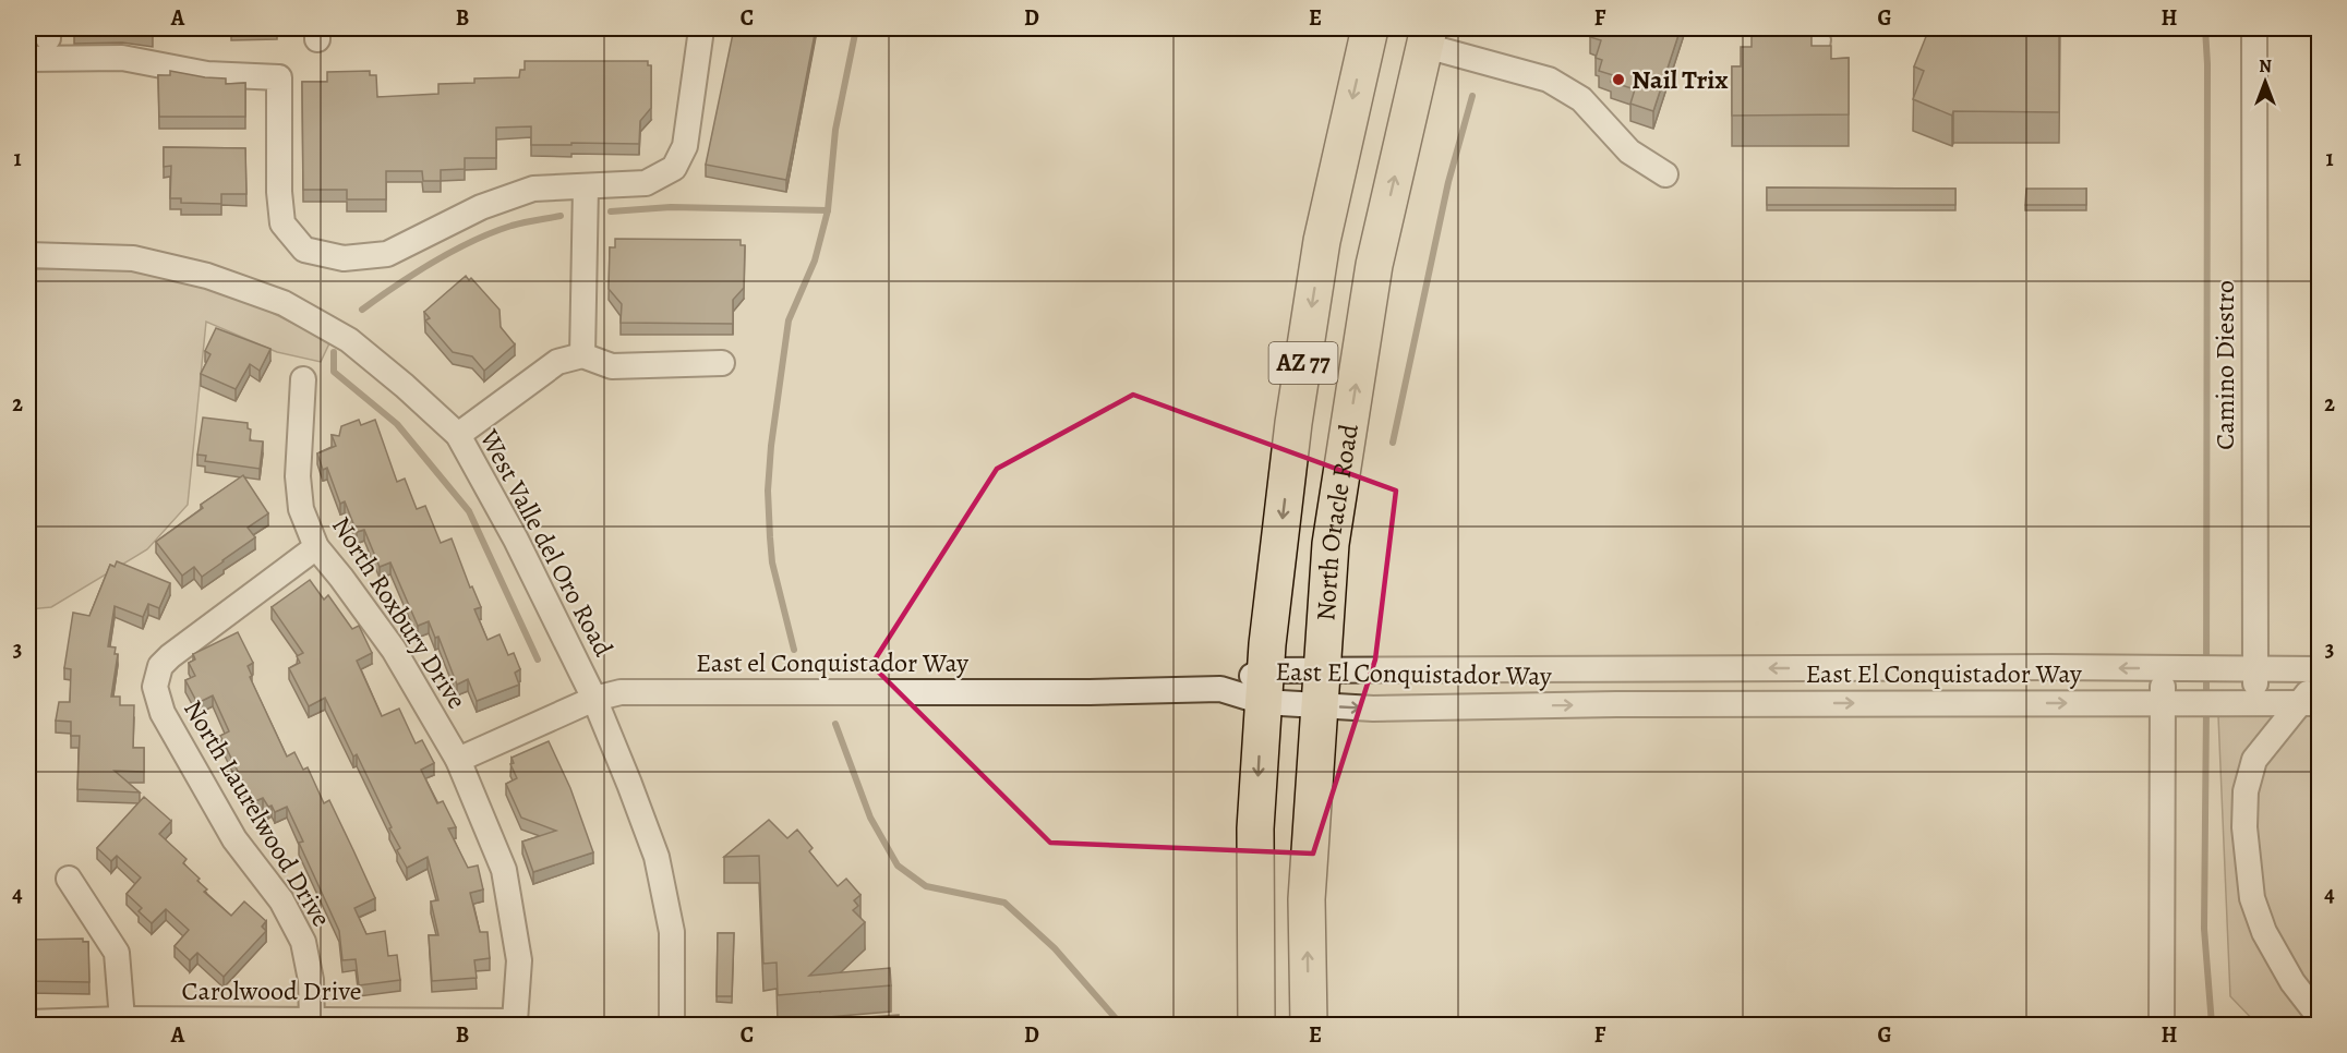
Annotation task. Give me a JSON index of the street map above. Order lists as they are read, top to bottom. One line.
{"streets":{"highway":["AZ 77","North Oracle Road"],"street":["Camino Diestro","West Valle del Oro Road","North Roxbury Drive","East el Conquistador Way","East El Conquistador Way","North Laurelwood Drive","Carolwood Drive"]},"crossings":[["Camino Diestro","East El Conquistador Way"],["North Oracle Road","East El Conquistador Way"],["West Valle del Oro Road","East el Conquistador Way"],["North Roxbury Drive","East el Conquistador Way"],["North Roxbury Drive","North Laurelwood Drive"],["North Roxbury Drive","Carolwood Drive"],["East el Conquistador Way","East El Conquistador Way"],["North Laurelwood Drive","Carolwood Drive"]],"places":["Nail Trix"],"north":"top","grid":{"columns":["A","B","C","D","E","F","G","H"],"rows":["1","2","3","4"]}}
